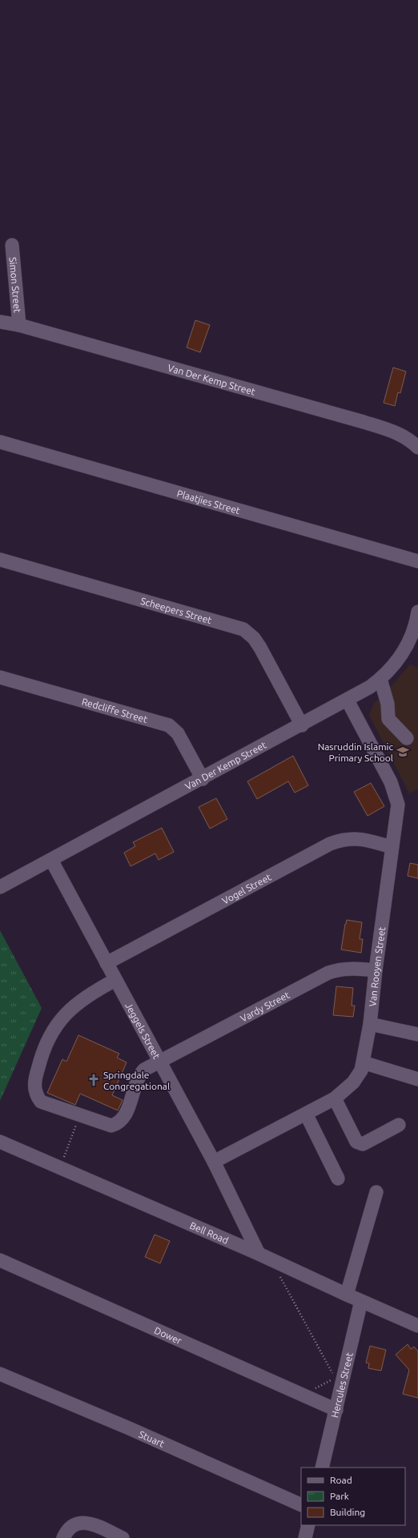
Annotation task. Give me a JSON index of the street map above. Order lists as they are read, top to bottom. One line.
{"streets":{"street":["Simon Street","Van Der Kemp Street","Plaatjies Street","Scheepers Street","Redcliffe Street","Vogel Street","Van Rooyen Street","Vardy Street","Jeggels Street","Bell Road","Dower","Hercules Street","Stuart"]},"crossings":[["Simon Street","Van Der Kemp Street"],["Van Der Kemp Street","Scheepers Street"],["Van Der Kemp Street","Redcliffe Street"],["Van Der Kemp Street","Van Rooyen Street"],["Van Der Kemp Street","Jeggels Street"],["Vogel Street","Van Rooyen Street"],["Vogel Street","Jeggels Street"],["Van Rooyen Street","Vardy Street"],["Van Rooyen Street","Jeggels Street"],["Vardy Street","Jeggels Street"],["Jeggels Street","Bell Road"],["Bell Road","Hercules Street"],["Dower","Hercules Street"]],"places":{"school or university":["Nasruddin Islamic Primary School"],"church":["Springdale Congregational"]},"legend":["Road","Park","Building"]}
